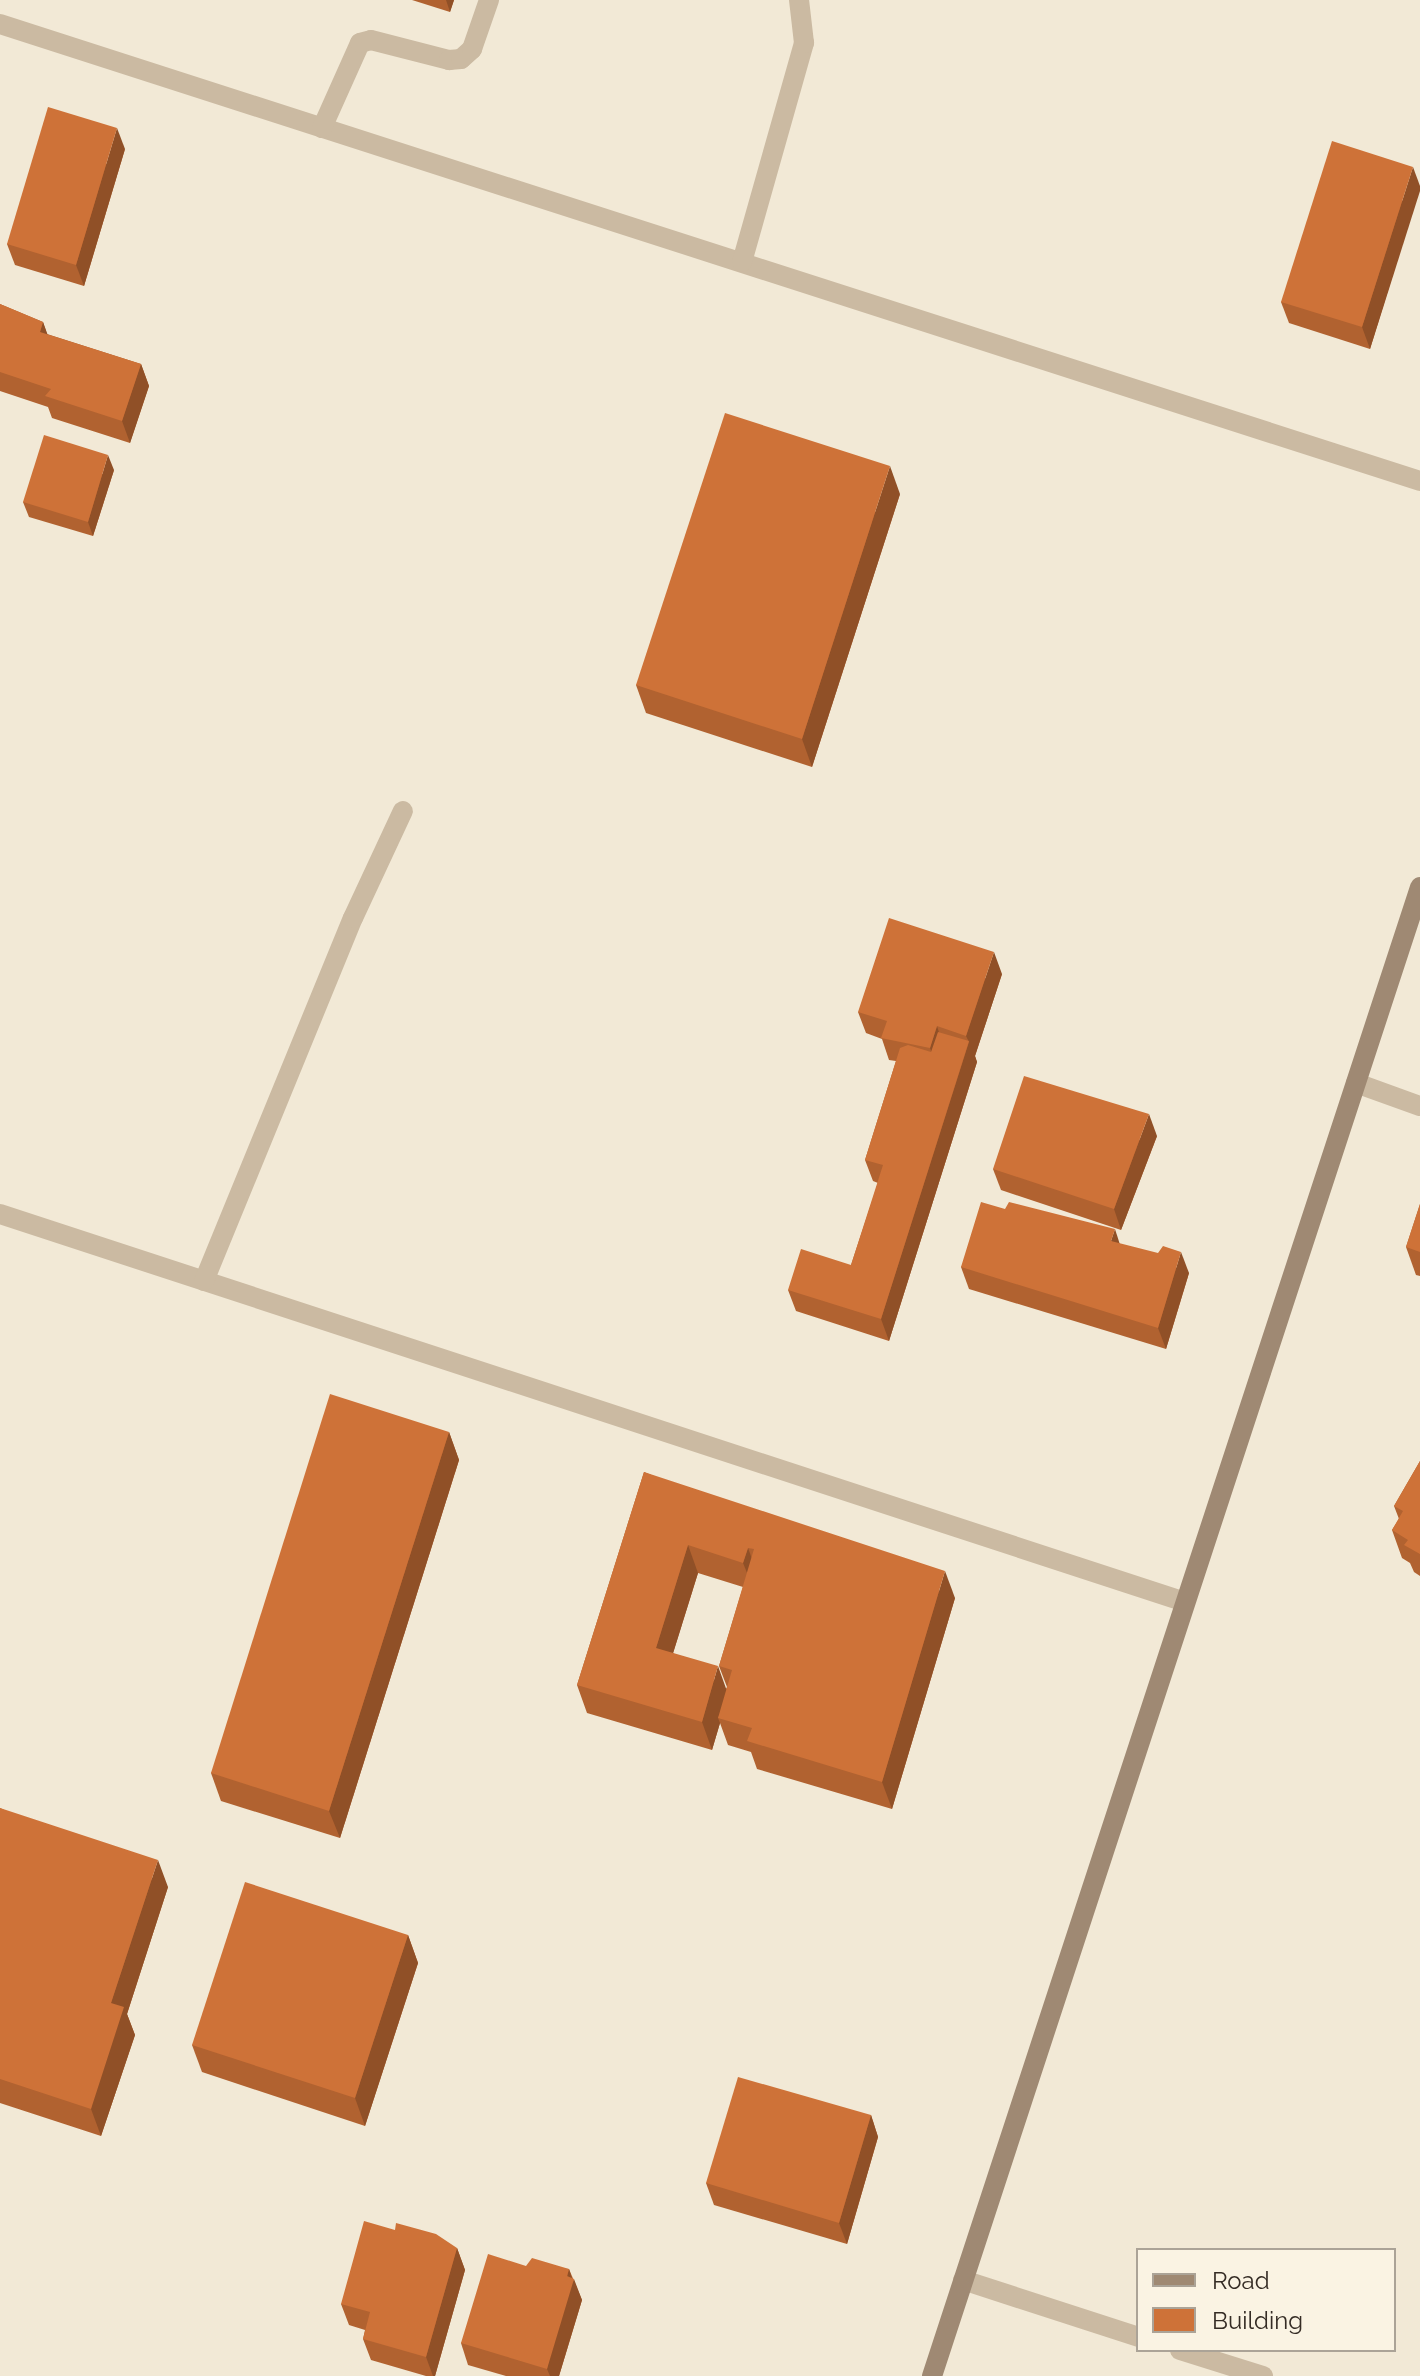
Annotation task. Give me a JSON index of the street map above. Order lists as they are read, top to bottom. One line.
{"legend":["Road","Building"]}
